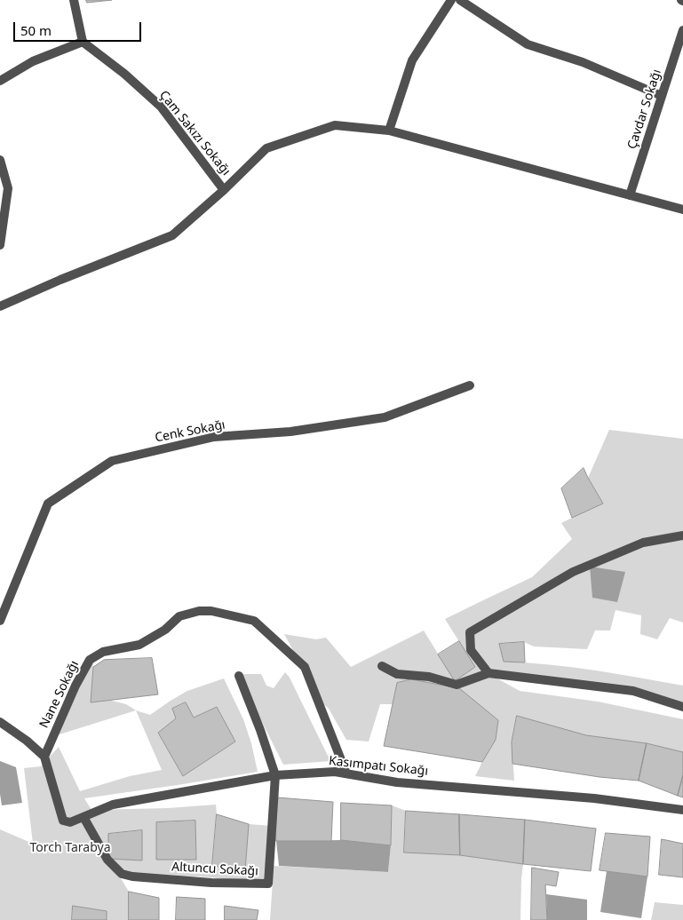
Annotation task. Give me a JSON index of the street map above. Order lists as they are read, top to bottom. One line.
{"streets":{"street":["Çavdar Sokağı","Çam Sakızı Sokağı","Cenk Sokağı","Nane Sokağı","Kasımpatı Sokağı","Altuncu Sokağı"]},"crossings":[["Nane Sokağı","Kasımpatı Sokağı"],["Kasımpatı Sokağı","Altuncu Sokağı"]],"parks":["Torch Tarabya"],"scale_bar":"50 m"}
